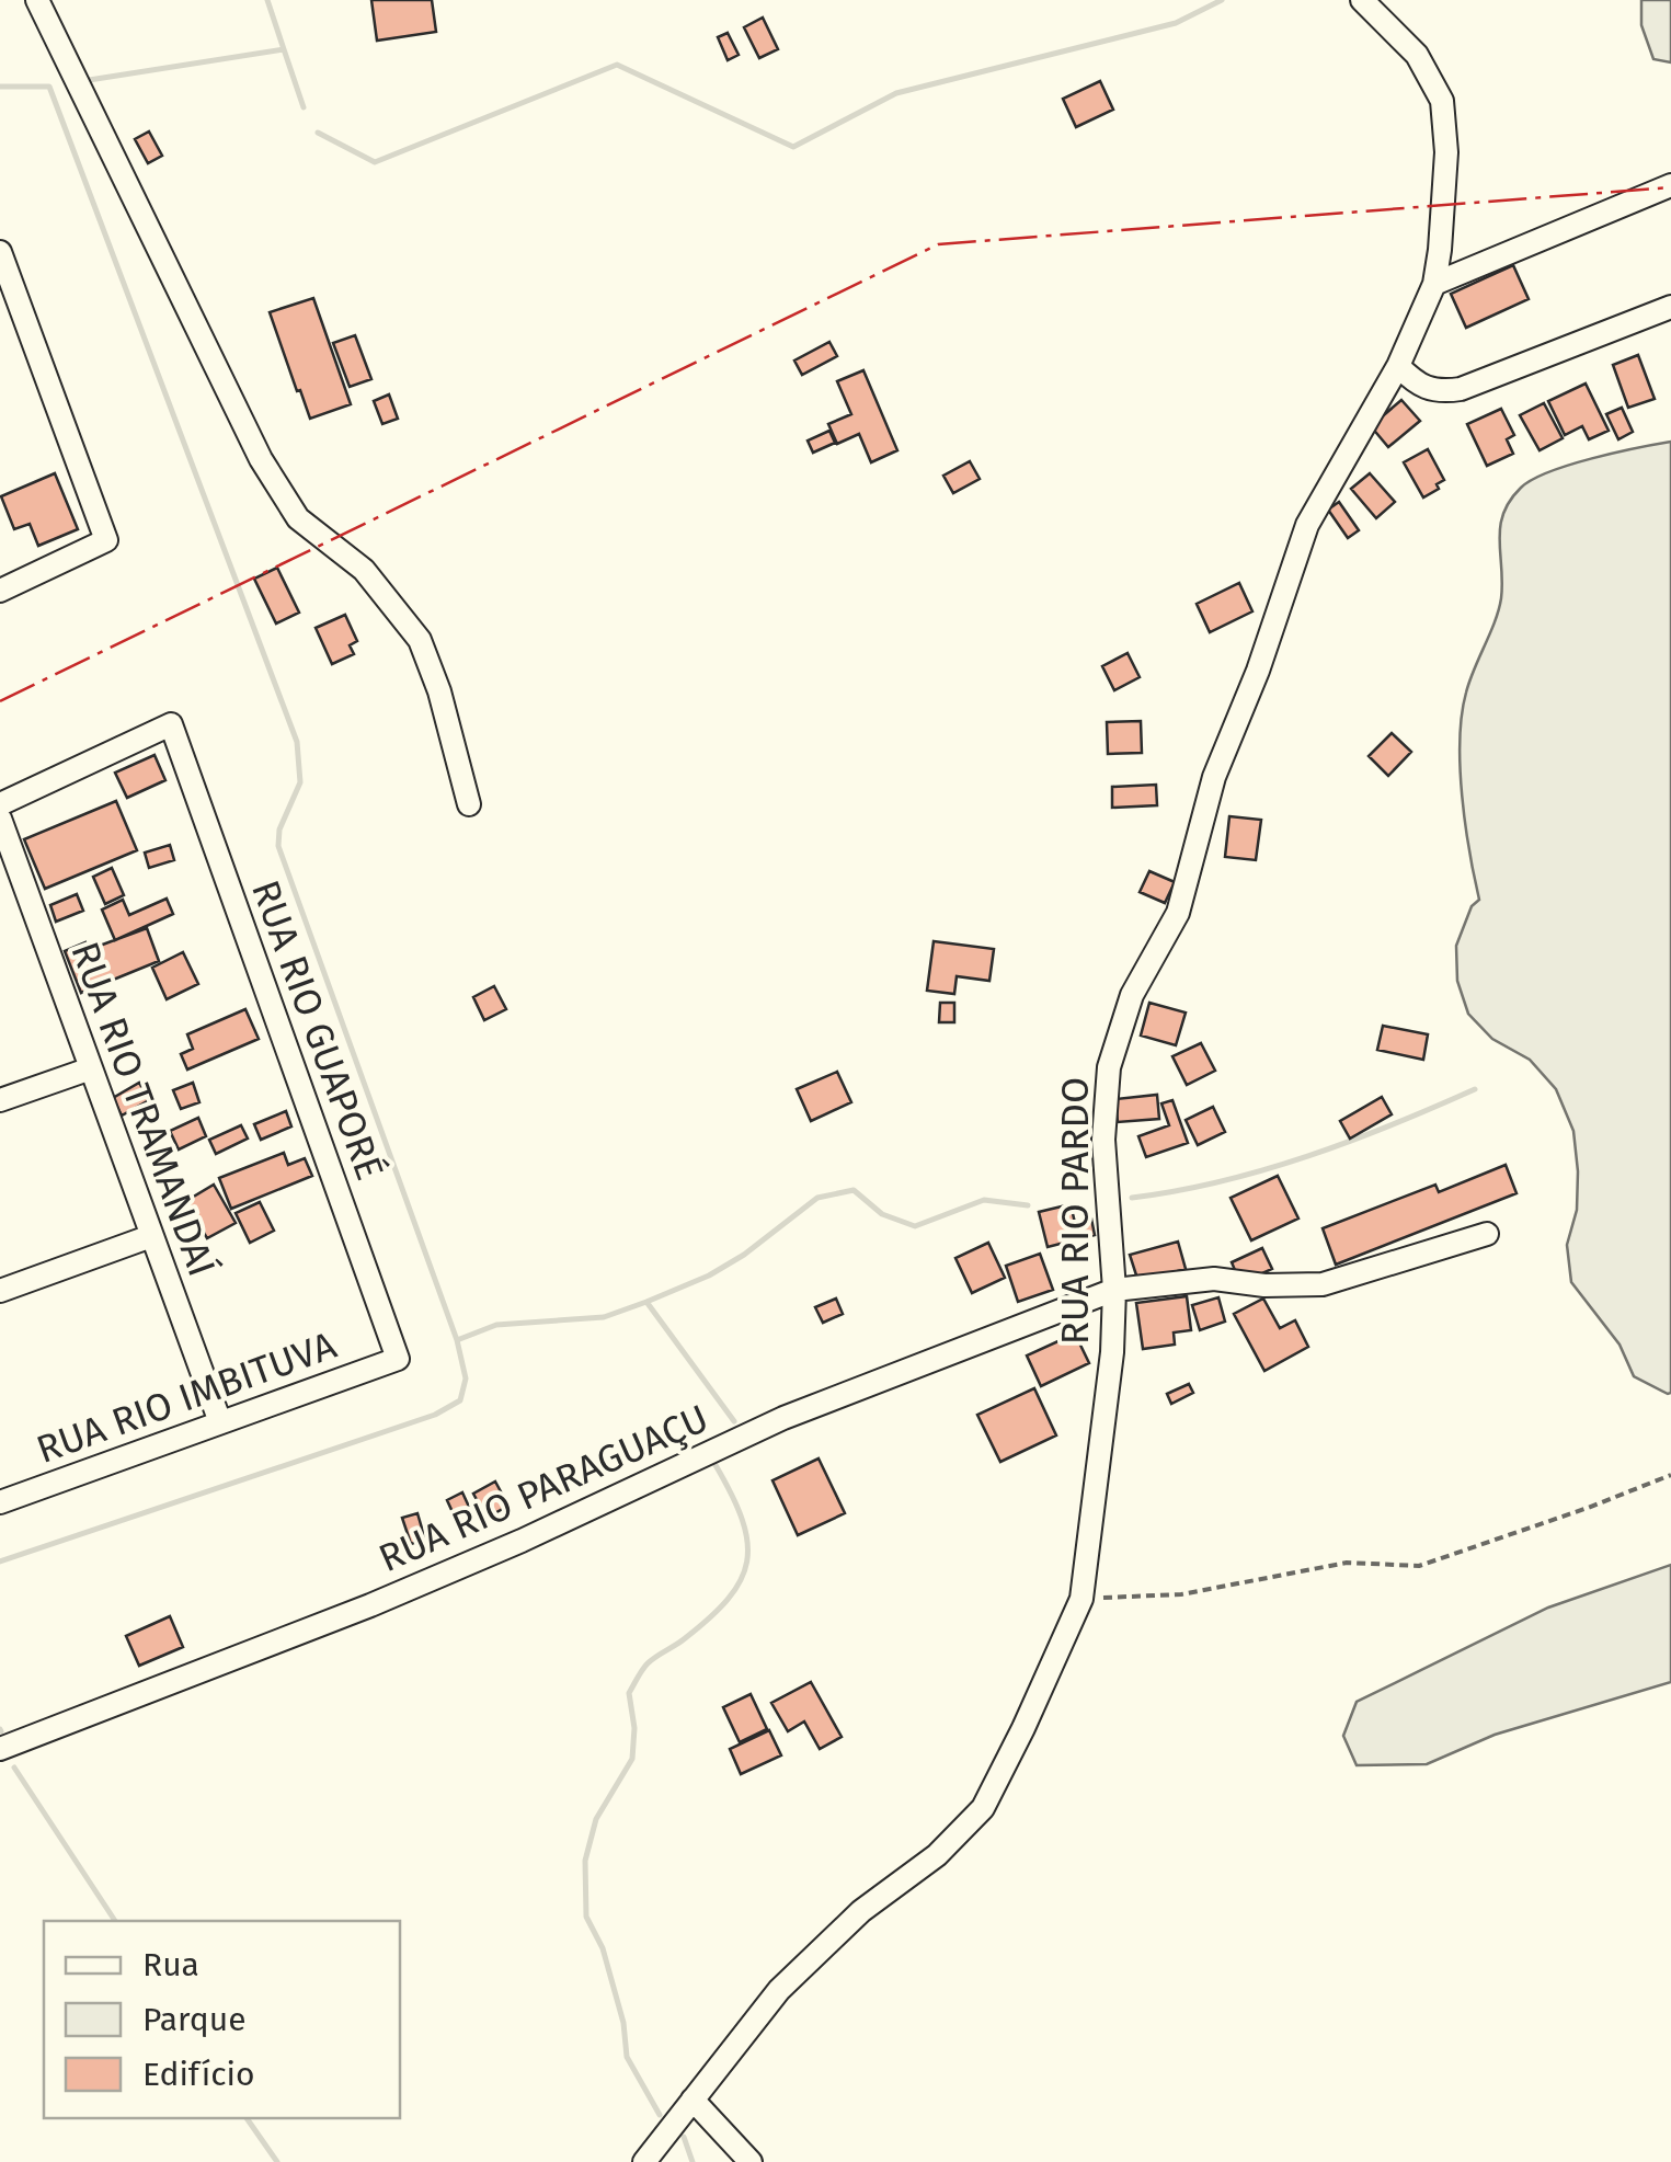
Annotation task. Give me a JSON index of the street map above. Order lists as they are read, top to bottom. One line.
{"streets":{"street":["RUA RIO GUAPORÉ","RUA RIO TRAMANDAÍ","RUA RIO PARDO","RUA RIO IMBITUVA","RUA RIO PARAGUAÇU"]},"crossings":[["RUA RIO GUAPORÉ","RUA RIO IMBITUVA"],["RUA RIO TRAMANDAÍ","RUA RIO IMBITUVA"],["RUA RIO PARDO","RUA RIO PARAGUAÇU"]],"legend":["Rua","Parque","Edifício"]}
